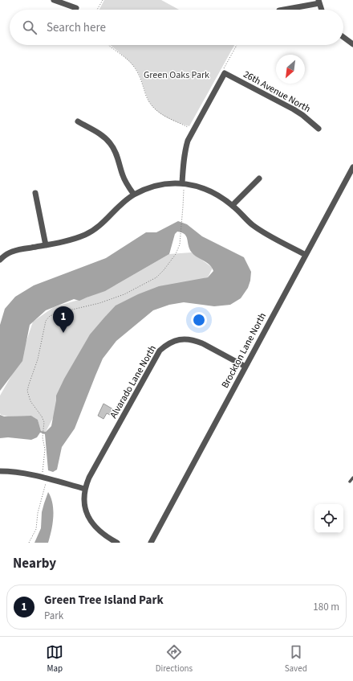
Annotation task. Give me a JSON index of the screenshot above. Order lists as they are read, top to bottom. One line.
{"streets":{"street":["26th Avenue North","Brockton Lane North","Alvarado Lane North"]},"crossings":[["Brockton Lane North","Alvarado Lane North"]],"parks":["Green Oaks Park"],"north":"bottom left","page":{"search":"Search here","pins":"1","heading":"Nearby","list":[{"mark":"1","name":"Green Tree Island Park","note":"Park","value":"180 m"}],"nav":["Map","Directions","Saved"]}}
